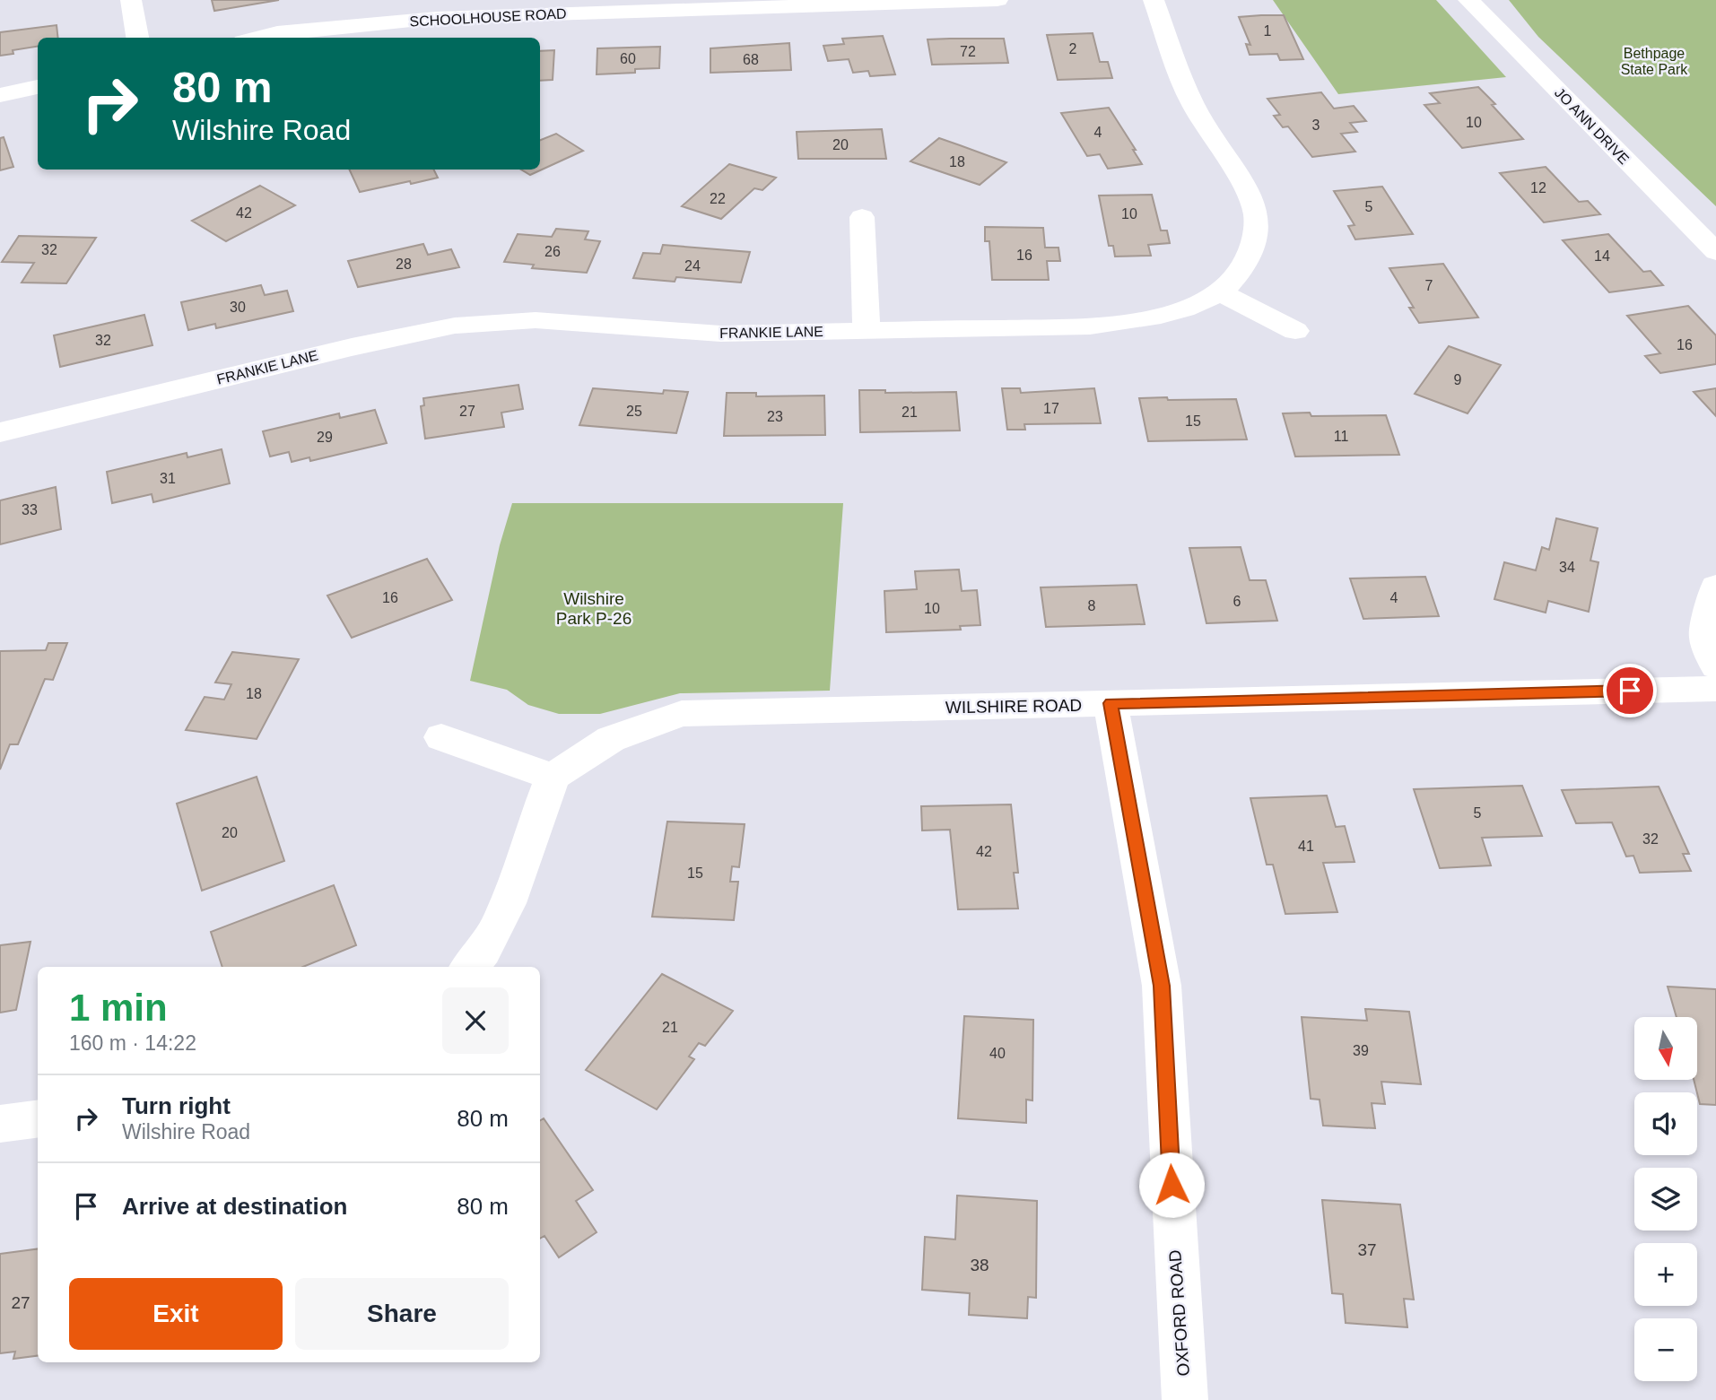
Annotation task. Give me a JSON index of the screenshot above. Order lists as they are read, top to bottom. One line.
{"streets":{"street":["SCHOOLHOUSE ROAD","JO ANN DRIVE","FRANKIE LANE","WILSHIRE ROAD","OXFORD ROAD"]},"crossings":[["WILSHIRE ROAD","OXFORD ROAD"]],"parks":["Bethpage State Park","Wilshire Park P-26"],"house_numbers":["1","2","72","60","68","10","3","4","20","18","12","22","5","42","10","32","26","16","14","28","24","7","30","32","16","9","17","27","25","21","23","15","11","29","31","33","34","16","4","6","8","10","18","5","20","32","41","42","15","21","39","40","37","38","27"],"north":"bottom","page":{"turn":["80 m","Wilshire Road"],"heading":["1 min","160 m · 14:22"],"map_buttons":["+","−"],"list":[{"name":"Turn right","note":"Wilshire Road","value":"80 m"},{"name":"Arrive at destination","value":"80 m"}],"buttons":["Exit","Share"]}}
